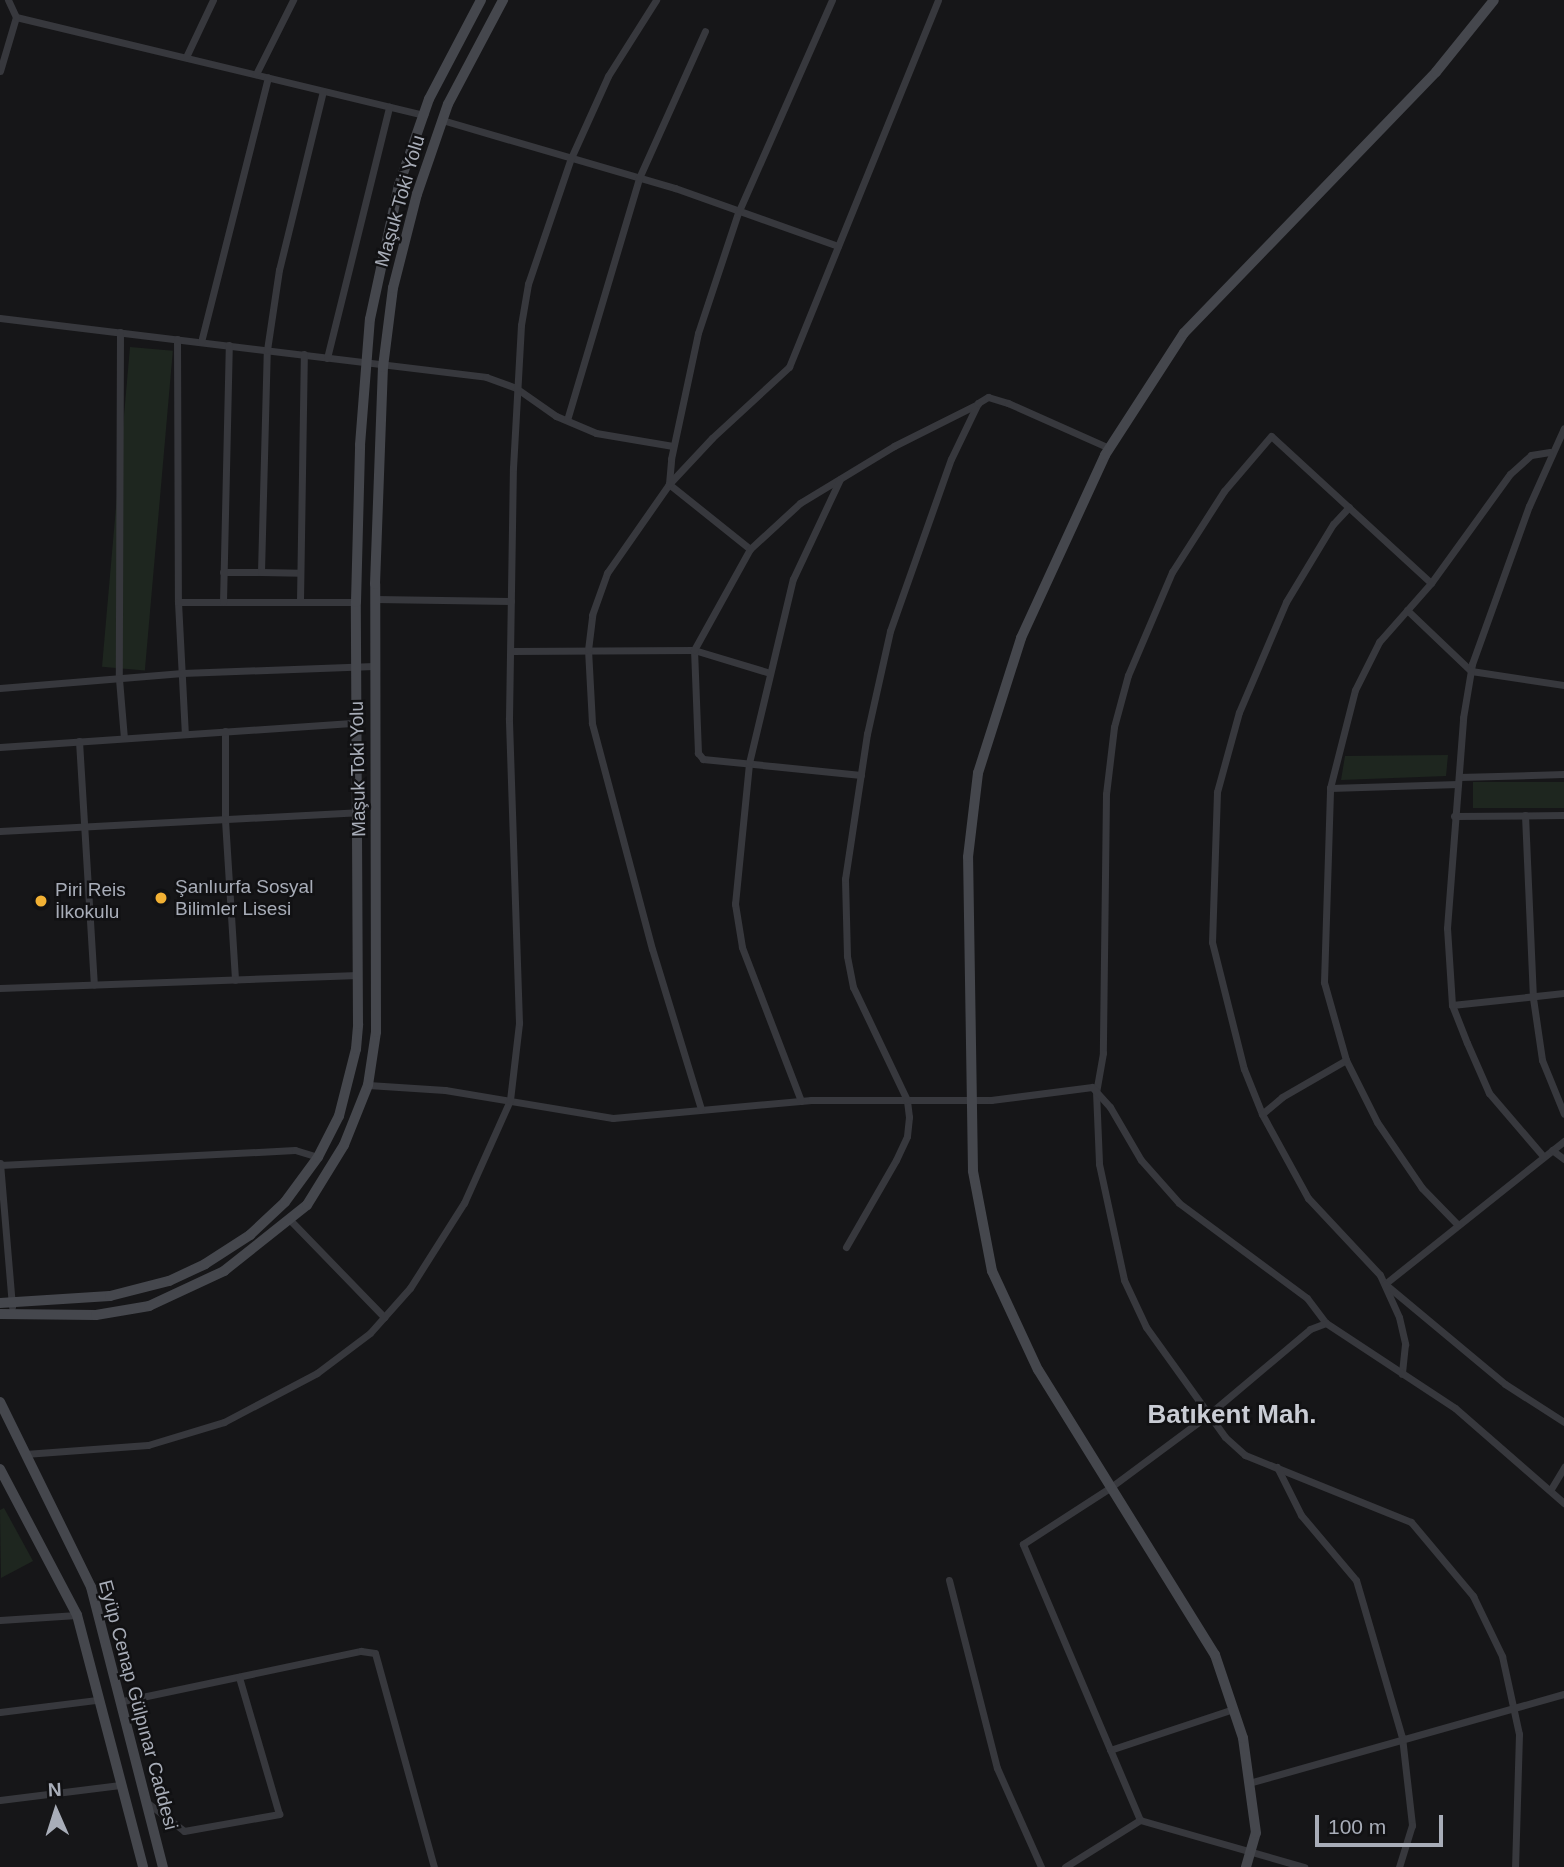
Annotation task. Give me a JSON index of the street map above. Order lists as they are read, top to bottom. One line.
{"streets":{"main road":["Maşuk Toki Yolu","Eyüp Cenap Gülpınar Caddesi"]},"districts":["Batıkent Mah."],"places":["Şanlıurfa Sosyal Bilimler Lisesi","Piri Reis İlkokulu"],"scale_bar":"100 m","north":"top"}
